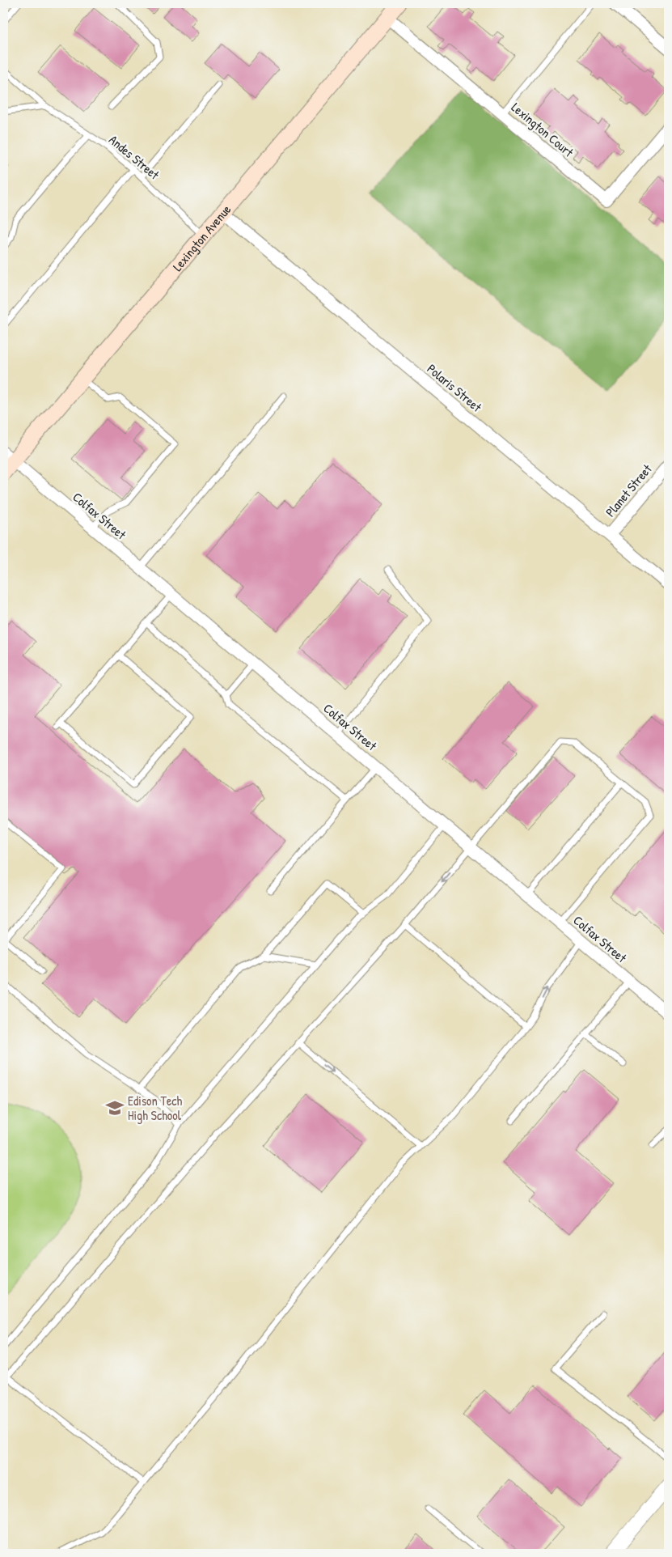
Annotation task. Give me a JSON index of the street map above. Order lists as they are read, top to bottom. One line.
{"streets":{"main road":["Lexington Avenue"],"street":["Lexington Court","Polaris Street","Planet Street","Colfax Street"],"lane":["Andes Street"]},"crossings":[["Lexington Court","Lexington Avenue"],["Andes Street","Lexington Avenue"],["Lexington Avenue","Polaris Street"],["Lexington Avenue","Colfax Street"],["Polaris Street","Planet Street"]],"places":{"school or university":["Edison Tech High School"]}}
